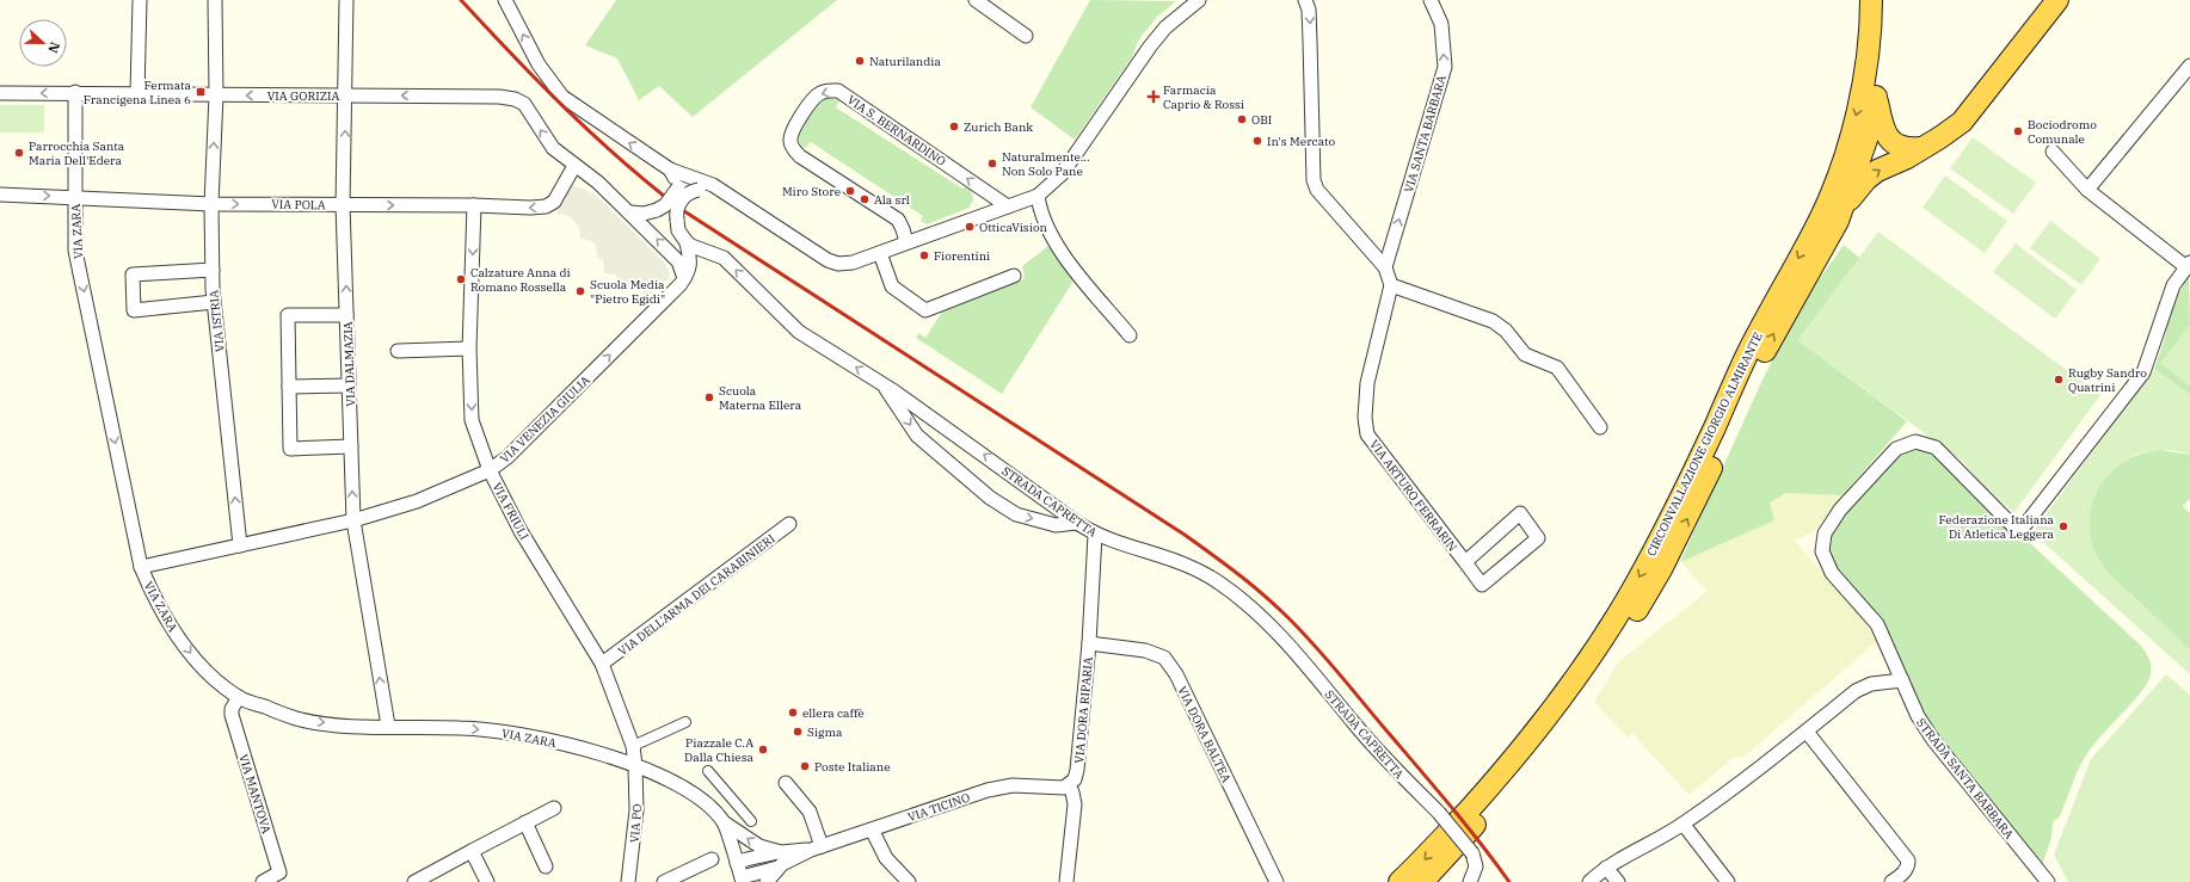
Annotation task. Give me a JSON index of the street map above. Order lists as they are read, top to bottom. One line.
{"streets":{"highway":["CIRCONVALLAZIONE GIORGIO ALMIRANTE"],"street":["VIA GORIZIA","VIA S. BERNARDINO","VIA SANTA BARBARA","VIA POLA","VIA ZARA","VIA ISTRIA","VIA DALMAZIA","VIA VENEZIA GIULIA","VIA ARTURO FERRARIN","STRADA CAPRETTA","VIA FRIULI","VIA DELL'ARMA DEI CARABINIERI","VIA DORA RIPARIA","VIA DORA BALTEA","STRADA SANTA BARBARA","VIA MANTOVA","VIA TICINO","VIA PO"]},"crossings":[["VIA GORIZIA","VIA POLA"],["VIA GORIZIA","VIA ZARA"],["VIA GORIZIA","VIA ISTRIA"],["VIA GORIZIA","VIA DALMAZIA"],["VIA GORIZIA","VIA VENEZIA GIULIA"],["VIA POLA","VIA ZARA"],["VIA POLA","VIA ISTRIA"],["VIA POLA","VIA DALMAZIA"],["VIA POLA","VIA FRIULI"],["VIA ZARA","VIA DALMAZIA"],["VIA ZARA","VIA VENEZIA GIULIA"],["VIA ZARA","VIA FRIULI"],["VIA ZARA","VIA MANTOVA"],["VIA ZARA","VIA PO"],["VIA ISTRIA","VIA VENEZIA GIULIA"],["VIA DALMAZIA","VIA VENEZIA GIULIA"],["VIA VENEZIA GIULIA","VIA FRIULI"],["STRADA CAPRETTA","VIA DORA RIPARIA"],["VIA FRIULI","VIA DELL'ARMA DEI CARABINIERI"],["VIA FRIULI","VIA PO"],["VIA DORA RIPARIA","VIA DORA BALTEA"],["VIA DORA RIPARIA","VIA TICINO"]],"one_way":["VIA GORIZIA","VIA SANTA BARBARA","VIA ISTRIA","VIA DALMAZIA","VIA VENEZIA GIULIA","VIA FRIULI"],"places":{"other":["Naturilandia","OBI","Zurich Bank","Bociodromo Comunale","In's Mercato","Parrocchia Santa Maria Dell'Edera","Naturalmente... Non Solo Pane","Miro Store","Ala srl","OtticaVision","Fiorentini","Calzature Anna di Romano Rossella","Scuola Media \"Pietro Egidi\"","Rugby Sandro Quatrini","Scuola Materna Ellera","Federazione Italiana Di Atletica Leggera","ellera caffè","Sigma","Piazzale C.A Dalla Chiesa","Poste Italiane"],"transit":["Fermata Francigena Linea 6"],"health":["Farmacia Caprio & Rossi"]},"north":"right"}
